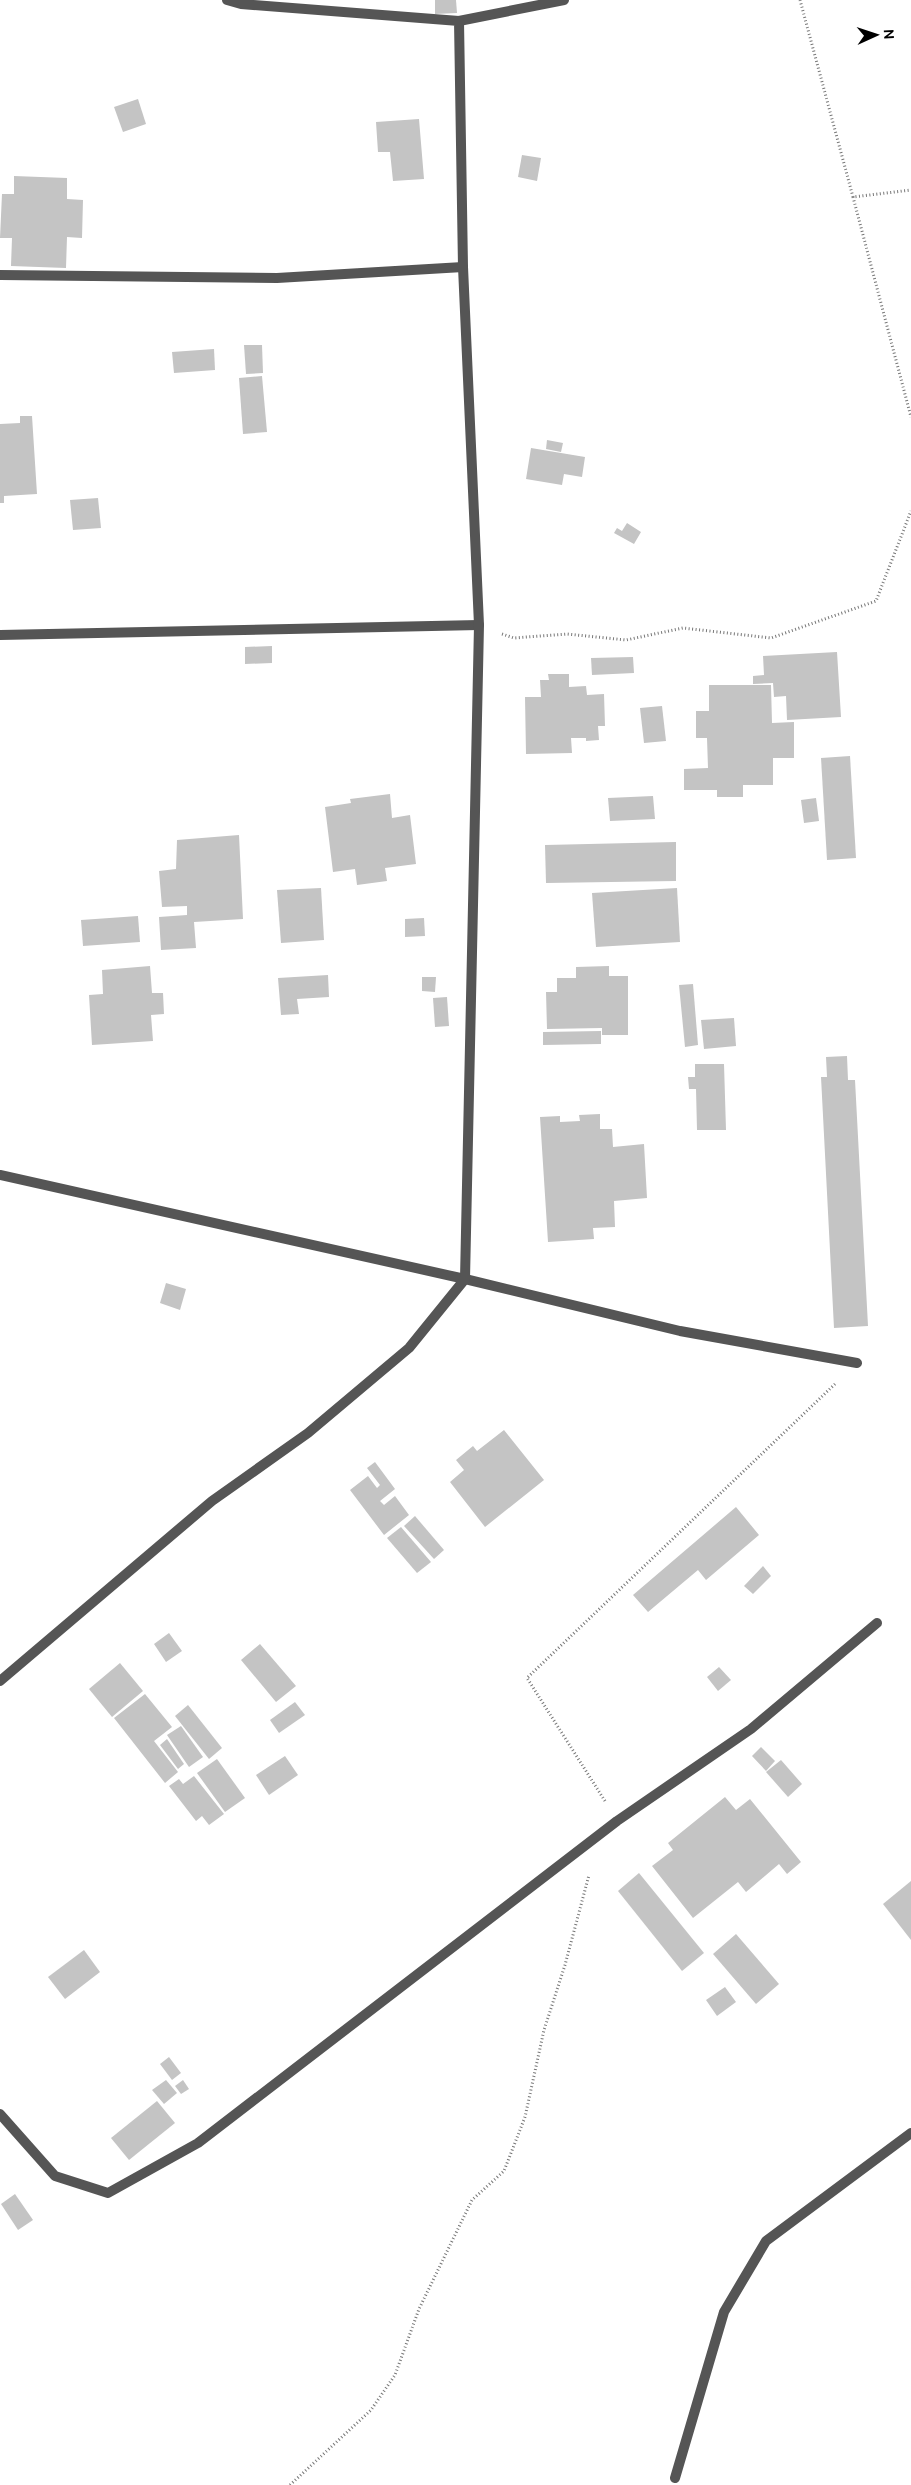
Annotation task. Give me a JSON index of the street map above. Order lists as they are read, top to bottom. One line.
{"north":"right"}
